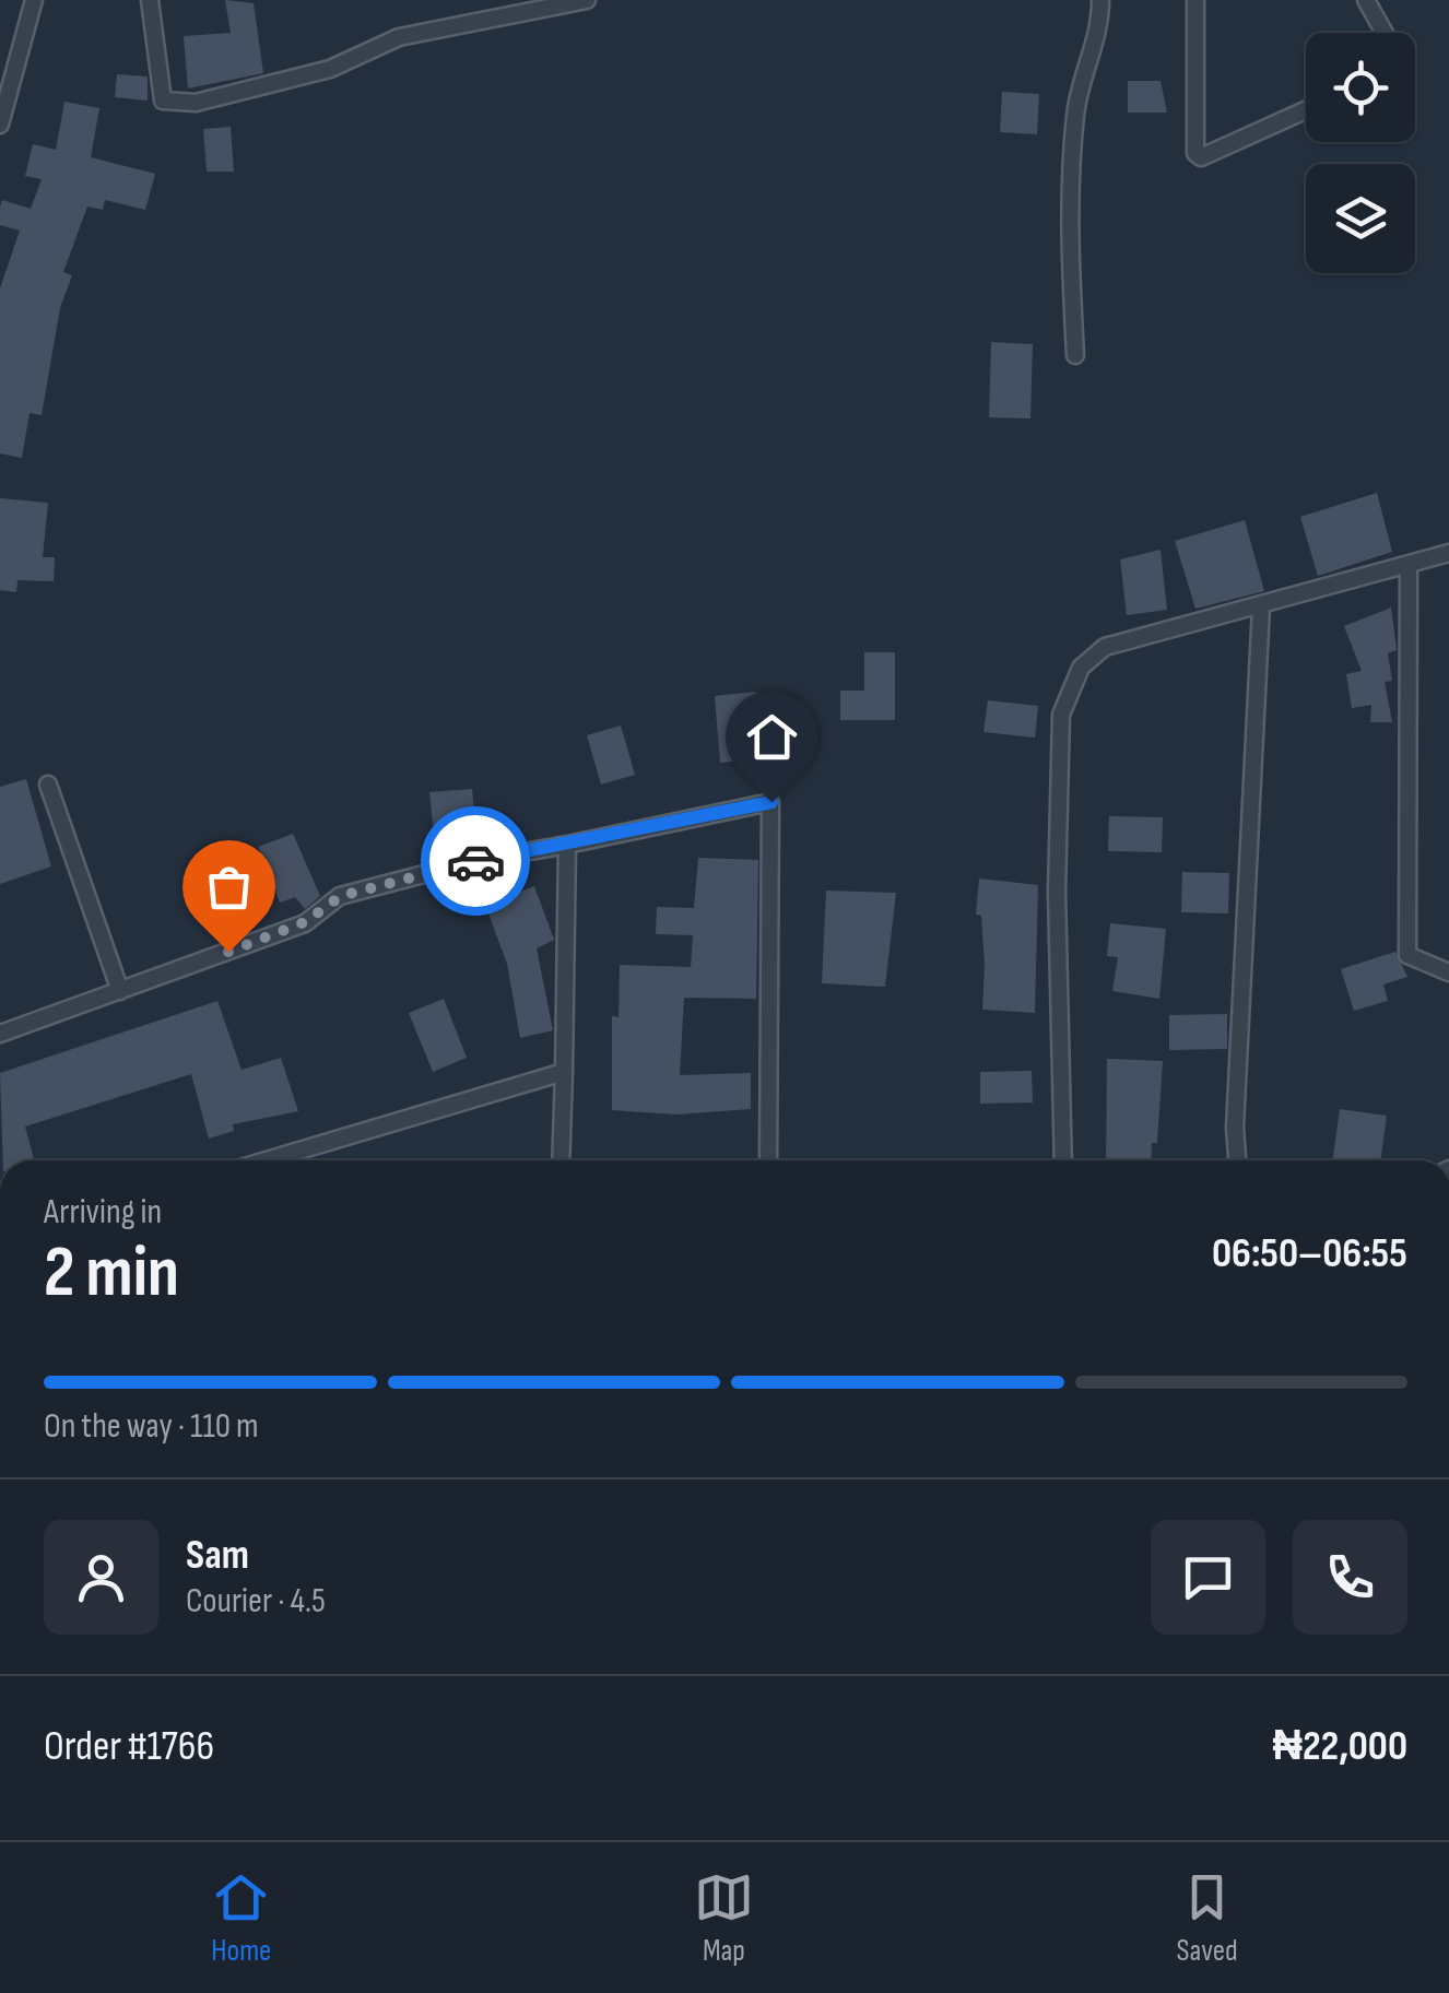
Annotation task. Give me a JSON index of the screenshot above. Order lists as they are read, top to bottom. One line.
{"page":{"heading":["2 min","Arriving in","06:50–06:55"],"panel":["Sam","Courier · 4.5","Order #1766","₦22,000"],"bar":"On the way · 110 m","tabs":["Home","Map","Saved"]}}
